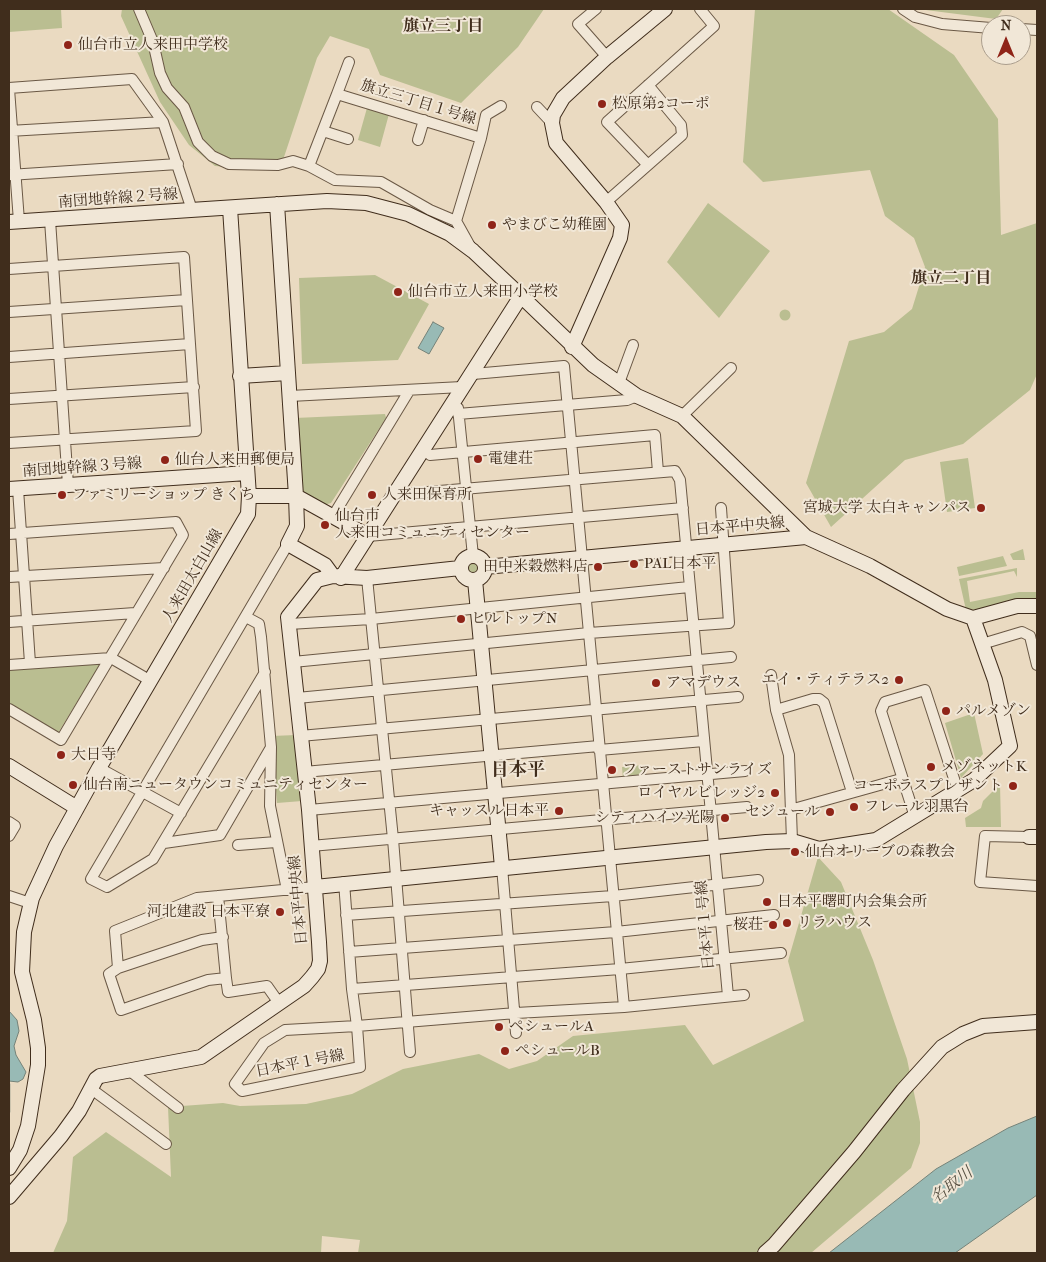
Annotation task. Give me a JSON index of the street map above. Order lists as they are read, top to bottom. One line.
{"streets":{"street":["旗立三丁目１号線","南団地幹線２号線","南団地幹線３号線","日本平中央線","人来田太白山線","日本平１号線"]},"crossings":[["南団地幹線２号線","人来田太白山線"],["南団地幹線３号線","人来田太白山線"],["日本平中央線","日本平１号線"]],"districts":["旗立三丁目","旗立二丁目","日本平"],"water":["名取川"],"places":["仙台市立人来田中学校","松原第2コーポ","やまびこ幼稚園","仙台市立人来田小学校","電建荘","仙台人来田郵便局","ファミリーショップ きくち","人来田保育所","宮城大学 太白キャンパス","仙台市 人来田コミュニティセンター","PAL日本平","田中米穀燃料店","ヒルトップN","エイ・ティテラス2","アマデウス","パルメゾン","大日寺","メゾネットK","ファーストサンライズ","仙台南ニュータウンコミュニティセンター","コーポラスプレザント","ロイヤルビレッジ2","フレール羽黒台","キャッスル日本平","セジュール","シティハイツ光陽","仙台オリーブの森教会","日本平曙町内会集会所","河北建設 日本平寮","リラハウス","桜荘","ペシュールA","ぺシュールB"],"north":"top"}
